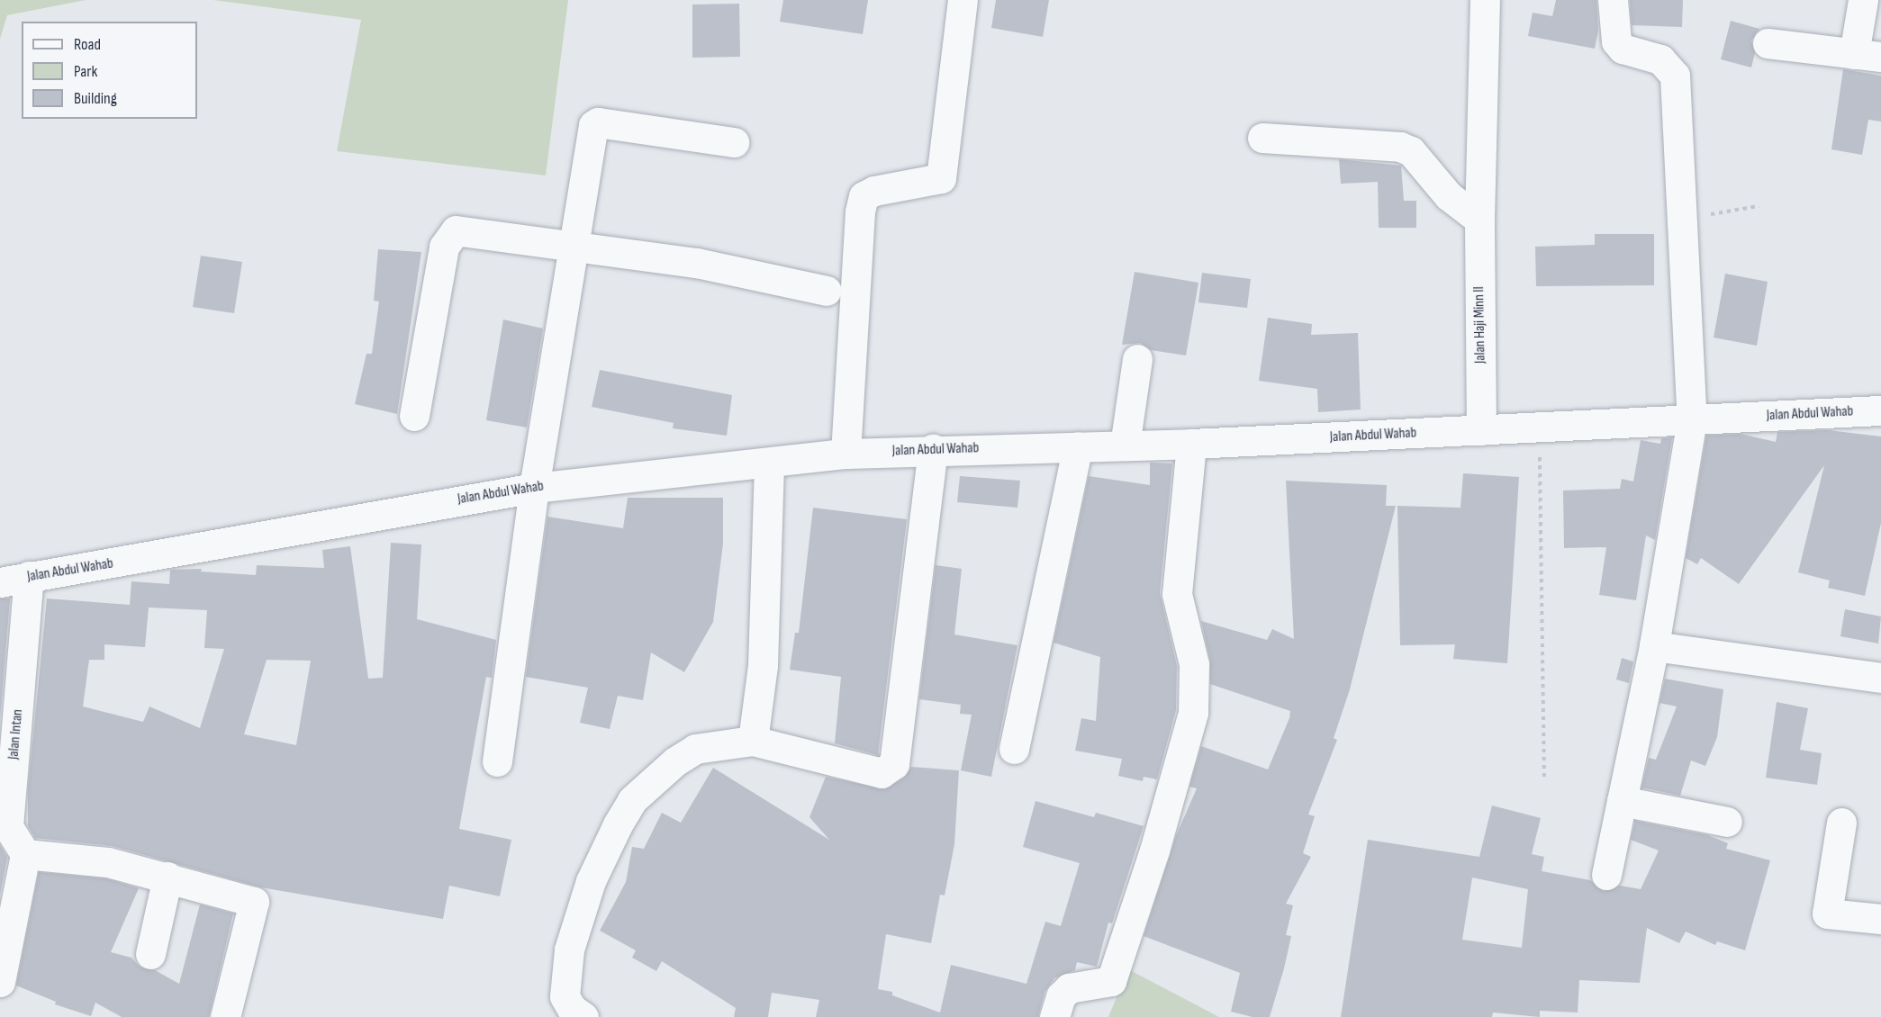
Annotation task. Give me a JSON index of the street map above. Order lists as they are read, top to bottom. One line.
{"streets":{"street":["Jalan Haji Minn II","Jalan Abdul Wahab","Jalan Intan"]},"crossings":[["Jalan Haji Minn II","Jalan Abdul Wahab"],["Jalan Abdul Wahab","Jalan Intan"]],"legend":["Road","Park","Building"]}
